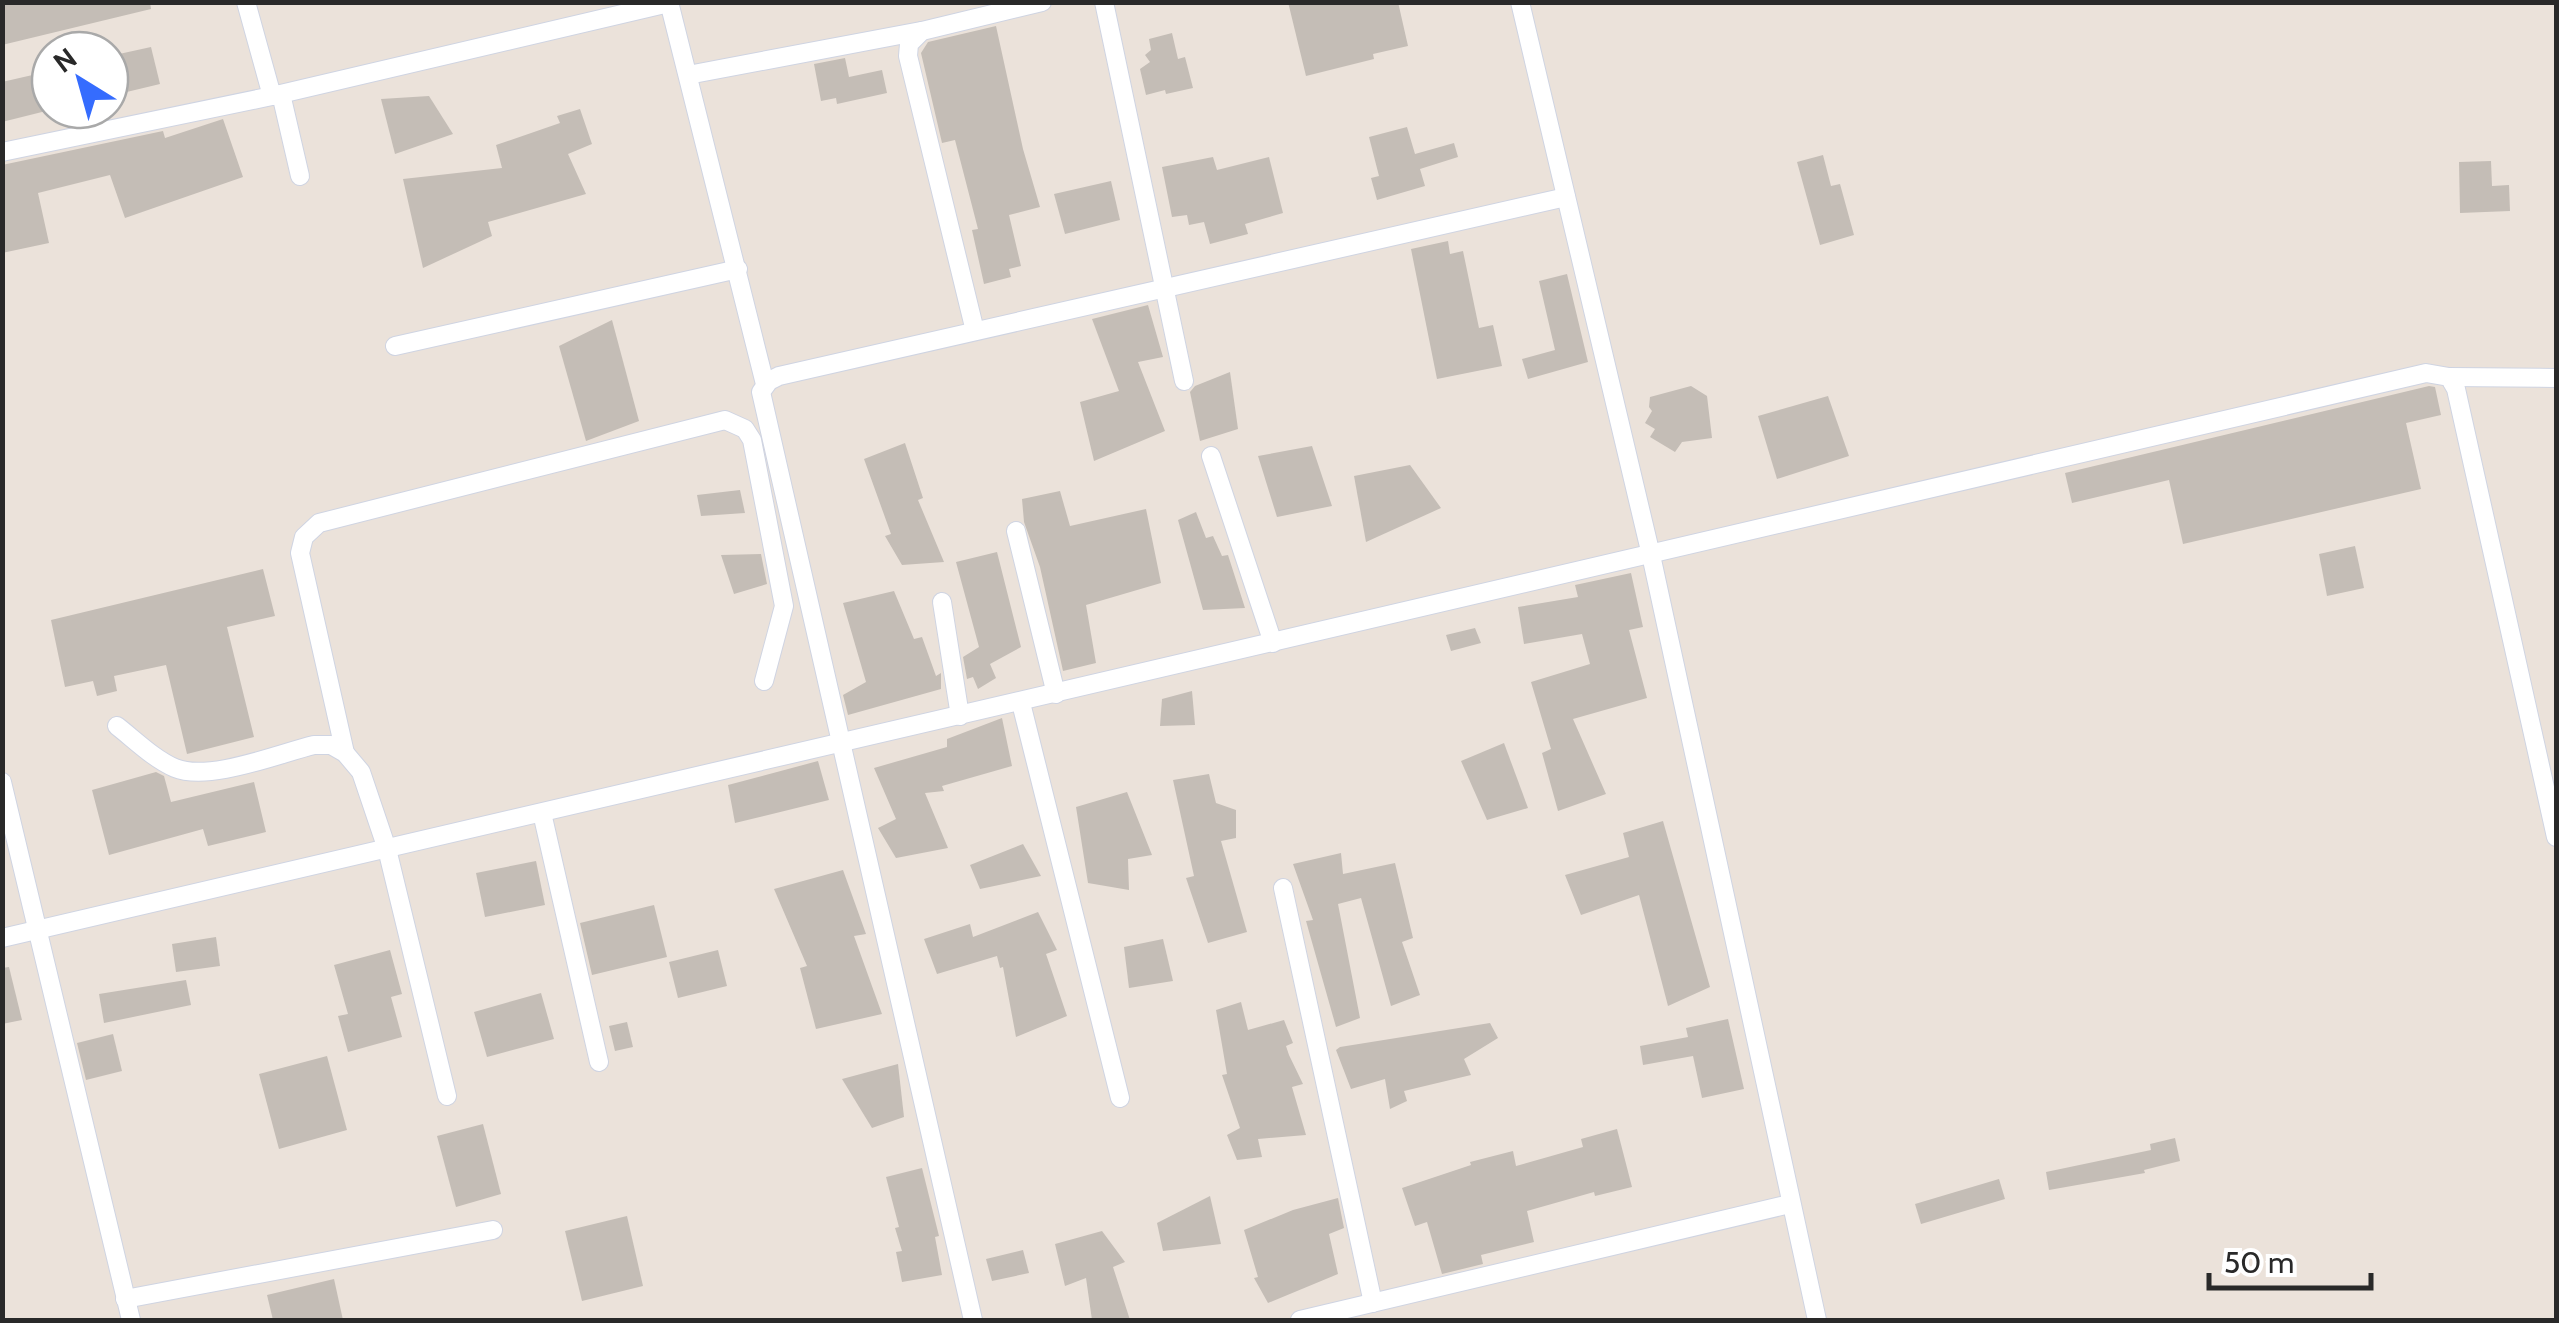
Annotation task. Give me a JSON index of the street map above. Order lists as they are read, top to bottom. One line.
{"scale_bar":"50 m","north":"top left"}
